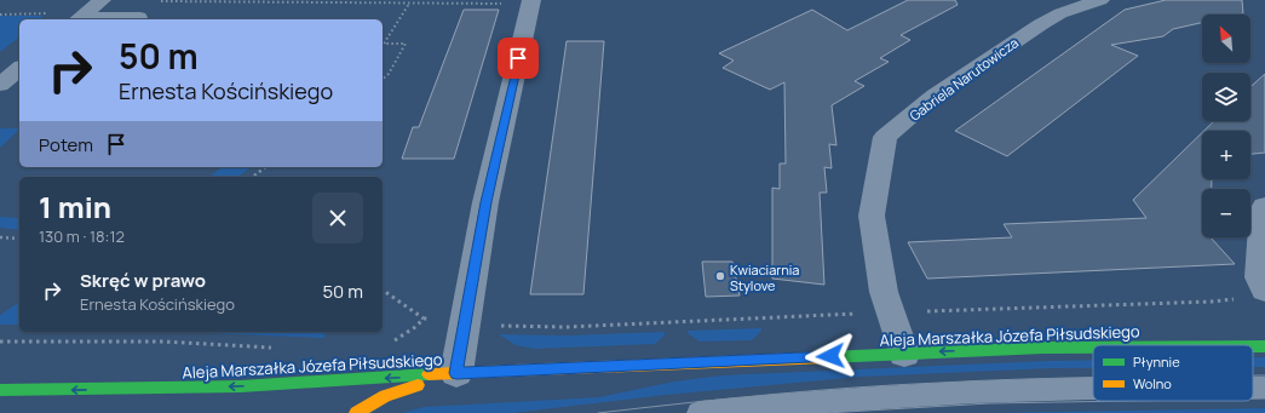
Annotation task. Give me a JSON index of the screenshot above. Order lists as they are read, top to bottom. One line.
{"streets":{"street":["Gabriela Narutowicza","Aleja Marszałka Józefa Piłsudskiego"]},"crossings":[["Gabriela Narutowicza","Aleja Marszałka Józefa Piłsudskiego"]],"one_way":["Aleja Marszałka Józefa Piłsudskiego"],"places":["Kwiaciarnia Stylove"],"legend":["Płynnie","Wolno"],"north":"top left","page":{"map_buttons":["+","−"],"turn":["50 m","Ernesta Kościńskiego"],"then":"Potem","heading":["1 min","130 m · 18:12"],"list":[{"name":"Skręć w prawo","note":"Ernesta Kościńskiego","value":"50 m"}]}}
